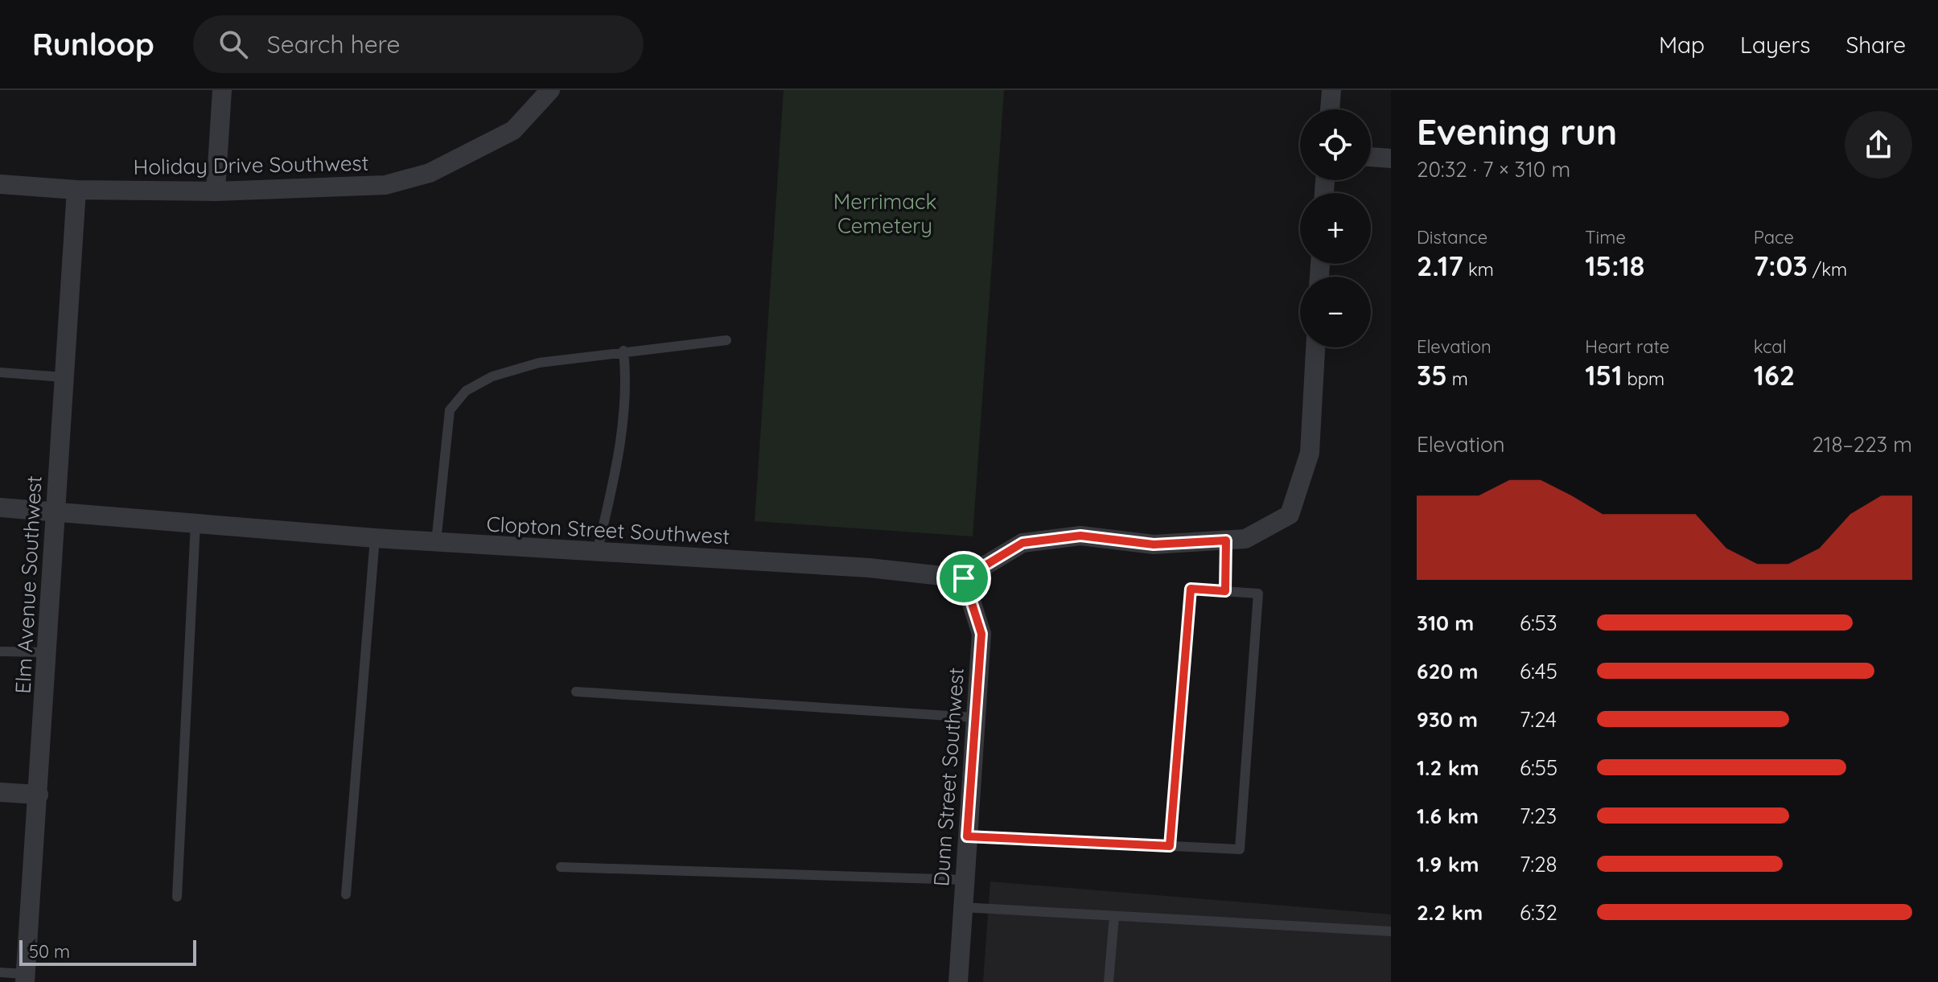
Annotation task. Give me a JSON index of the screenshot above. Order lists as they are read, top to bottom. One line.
{"streets":{"street":["Holiday Drive Southwest","Clopton Street Southwest","Elm Avenue Southwest","Dunn Street Southwest"]},"crossings":[["Holiday Drive Southwest","Elm Avenue Southwest"],["Clopton Street Southwest","Elm Avenue Southwest"],["Clopton Street Southwest","Dunn Street Southwest"]],"parks":["Merrimack Cemetery"],"scale_bar":"50 m","page":{"header":"Runloop","search":"Search here","nav":["Map","Layers","Share"],"heading":["Evening run","20:32 · 7 × 310 m"],"map_buttons":["+","−"],"stats":[["Distance","2.17 km"],["Time","15:18"],["Pace","7:03 /km"],["Elevation","35 m"],["Heart rate","151 bpm"],["kcal","162"]],"chart":["Elevation","218–223 m"],"list":[{"name":"310 m","note":"6:53"},{"name":"620 m","note":"6:45"},{"name":"930 m","note":"7:24"},{"name":"1.2 km","note":"6:55"},{"name":"1.6 km","note":"7:23"},{"name":"1.9 km","note":"7:28"},{"name":"2.2 km","note":"6:32"}],"scale":"50 m"}}
